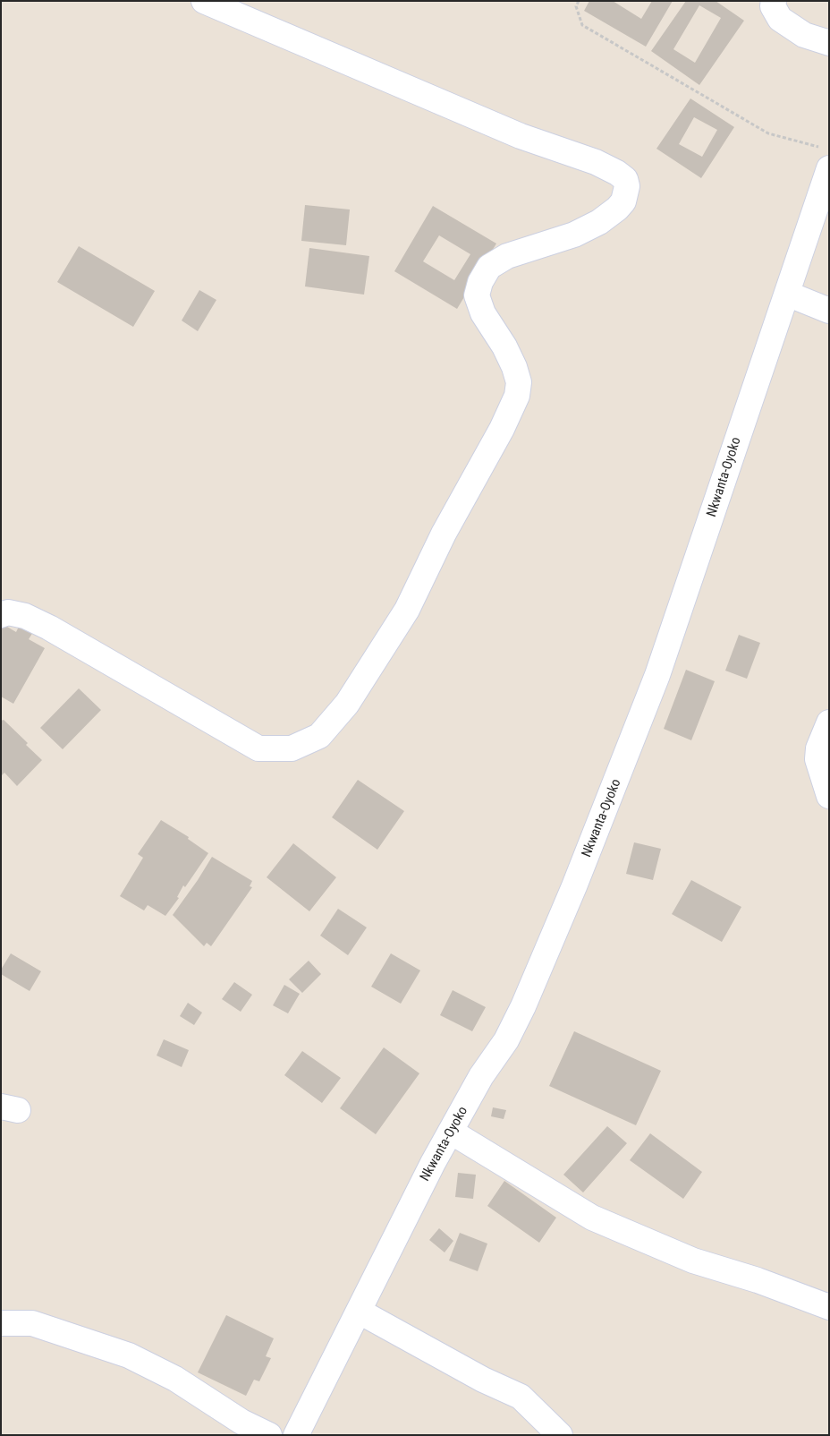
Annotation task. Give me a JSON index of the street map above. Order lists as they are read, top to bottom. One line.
{"streets":{"street":["Nkwanta-Oyoko"]}}
